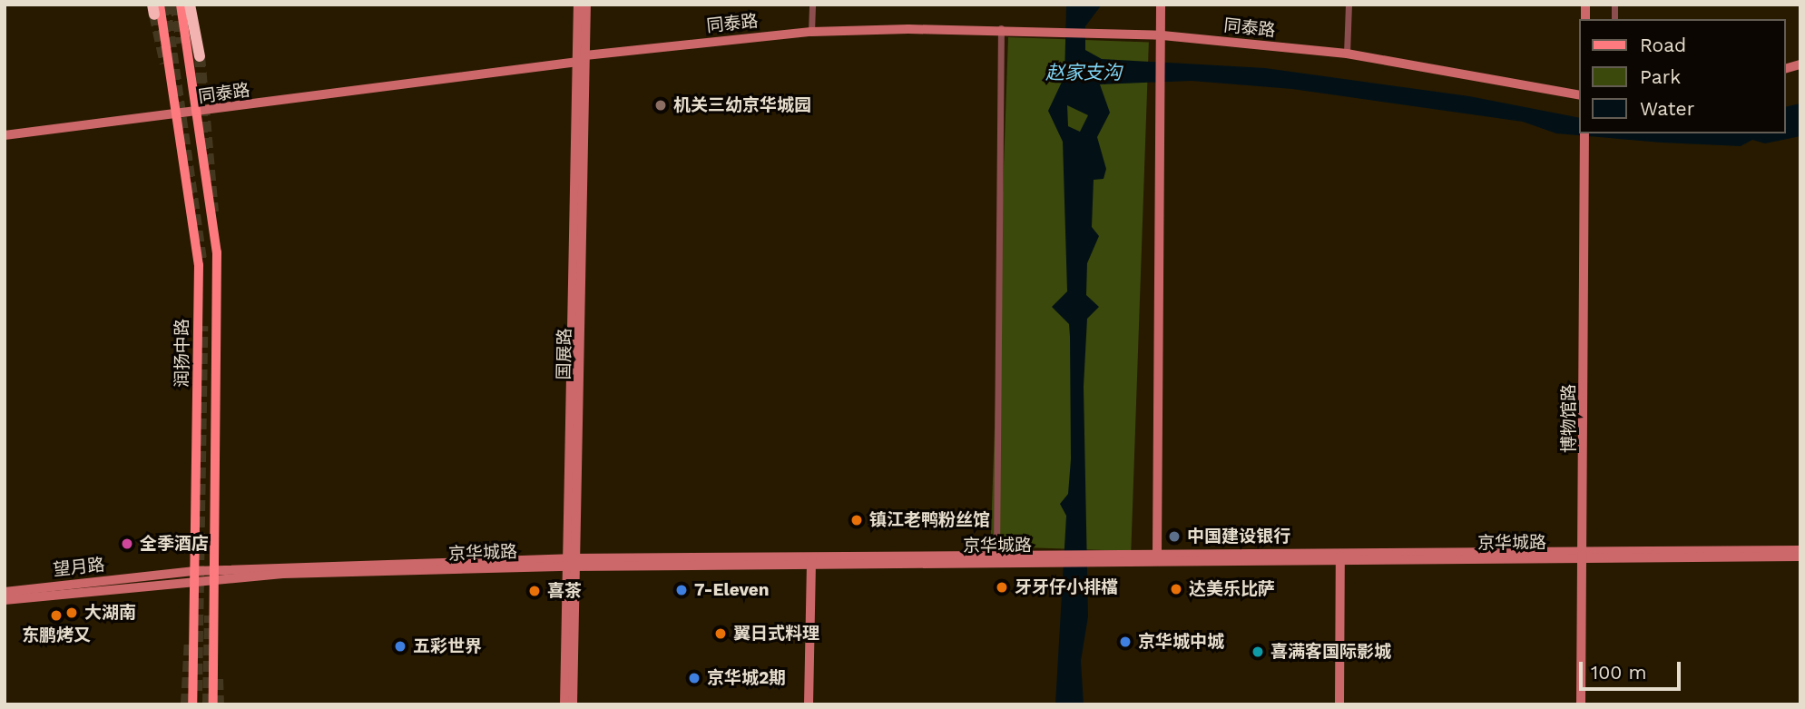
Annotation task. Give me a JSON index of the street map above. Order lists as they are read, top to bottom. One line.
{"streets":{"main road":["润扬中路"],"street":["同泰路","国展路","博物馆路","京华城路","望月路"]},"crossings":[["同泰路","润扬中路"],["同泰路","国展路"],["润扬中路","京华城路"],["润扬中路","望月路"],["国展路","京华城路"],["博物馆路","京华城路"],["京华城路","望月路"]],"water":["赵家支沟"],"places":["机关三幼京华城园","镇江老鸭粉丝馆","中国建设银行","全季酒店","牙牙仔小排檔","达美乐比萨","7-Eleven","喜茶","大湖南","东鹏烤又","翼日式料理","京华城中城","五彩世界","喜满客国际影城","京华城2期"],"legend":["Road","Park","Water"],"scale_bar":"100 m"}
